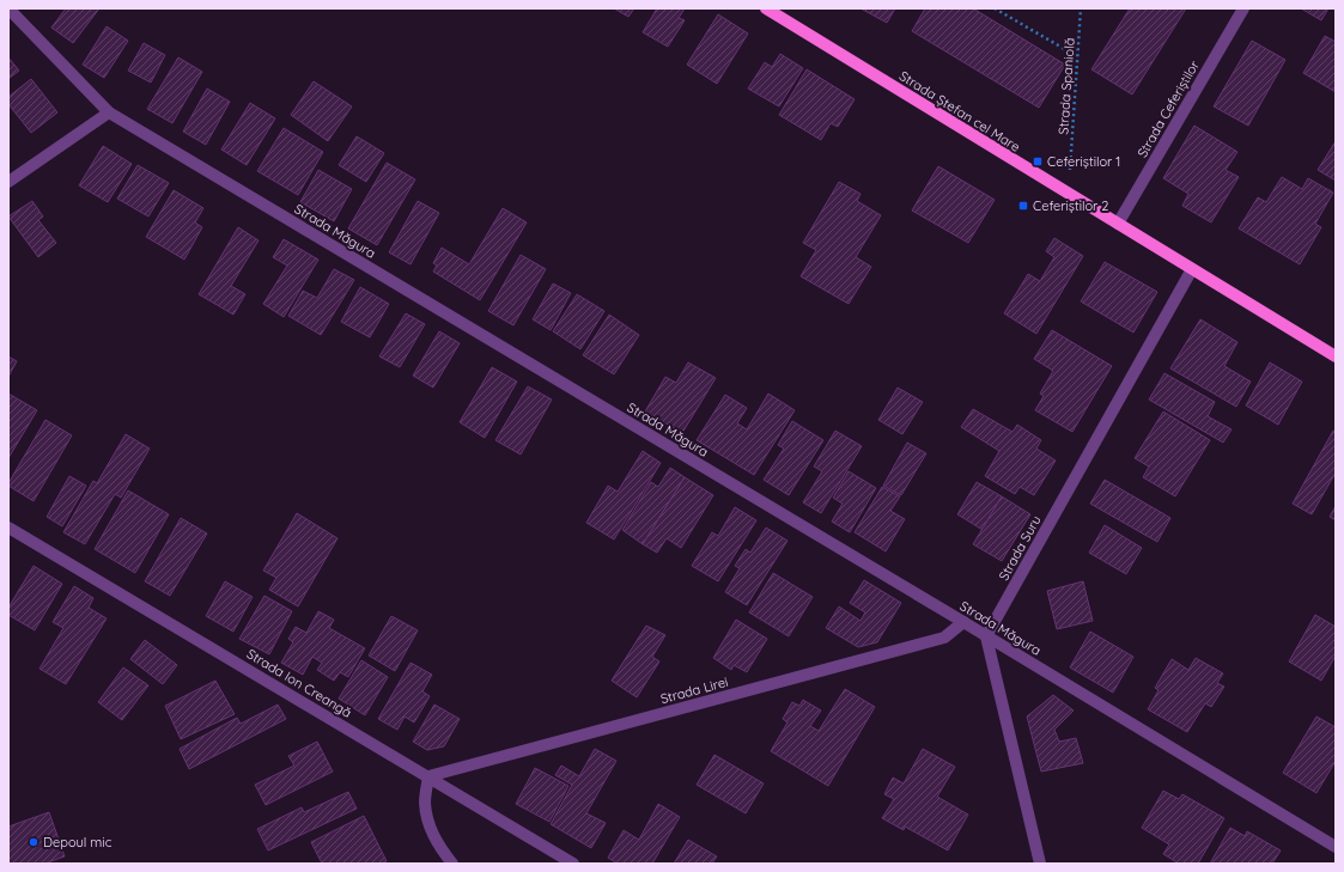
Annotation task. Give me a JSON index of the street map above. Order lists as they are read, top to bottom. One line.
{"streets":{"main road":["Strada Ștefan cel Mare"],"street":["Strada Ceferiștilor","Strada Măgura","Strada Suru","Strada Ion Creangă","Strada Lirei"],"path":["Strada Spaniolă"]},"crossings":[["Strada Spaniolă","Strada Ștefan cel Mare"],["Strada Ceferiștilor","Strada Ștefan cel Mare"],["Strada Ștefan cel Mare","Strada Suru"],["Strada Măgura","Strada Suru"],["Strada Măgura","Strada Lirei"],["Strada Ion Creangă","Strada Lirei"]],"places":{"transit":["Ceferiștilor 1","Ceferiștilor 2"],"other":["Depoul mic"]}}
